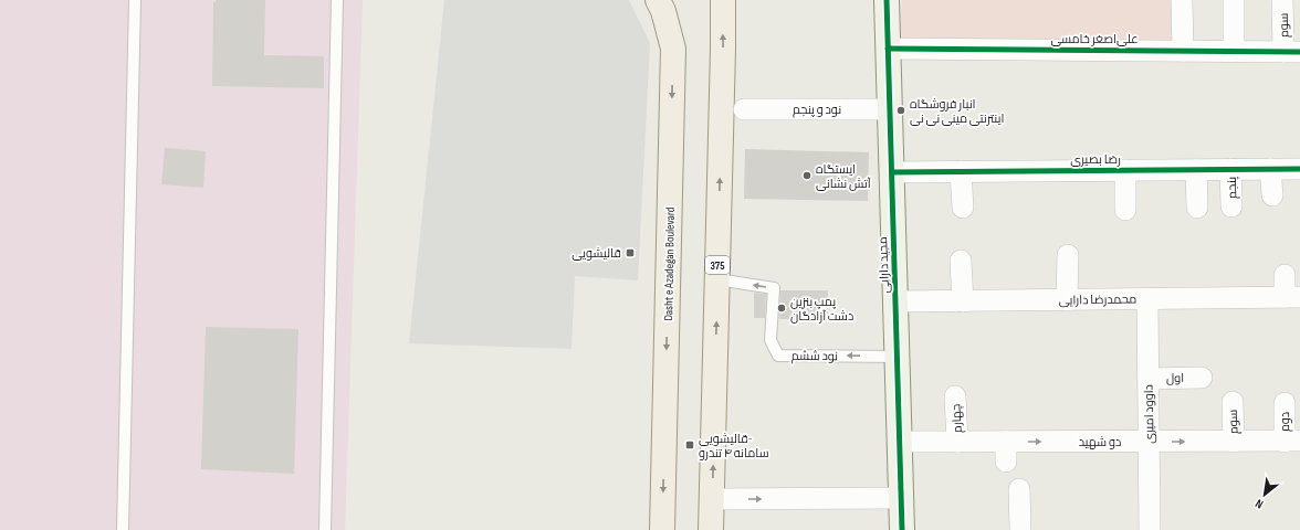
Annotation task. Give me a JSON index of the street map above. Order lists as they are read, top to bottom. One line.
{"streets":{"main road":["Dasht e Azadegan Boulevard","375"],"street":["سوم","علی‌اصغر خامسی","نود و پنجم","رضا بصیری","پنجم","مجید دارابی","محمدرضا دارایی","اول","داوود امیری","چهارم","دوم","دو شهید"],"lane":["نود ششم"]},"crossings":[["سوم","علی‌اصغر خامسی"],["سوم","دو شهید"],["علی‌اصغر خامسی","مجید دارابی"],["نود و پنجم","مجید دارابی"],["رضا بصیری","پنجم"],["رضا بصیری","مجید دارابی"],["375","نود ششم"],["مجید دارابی","محمدرضا دارایی"],["مجید دارابی","نود ششم"],["مجید دارابی","دو شهید"],["محمدرضا دارایی","داوود امیری"],["اول","داوود امیری"],["داوود امیری","دو شهید"],["چهارم","دو شهید"],["دوم","دو شهید"]],"one_way":["دو شهید"],"places":{"other":["انبار فروشگاه اینترنتی مینی نی نی","ایستگاه آتش نشانی","پمپ بنزین دشت آزادگان"],"transit":["قالیشویی","قالیشویی- سامانه ۴ تندرو"]},"north":"bottom left"}
